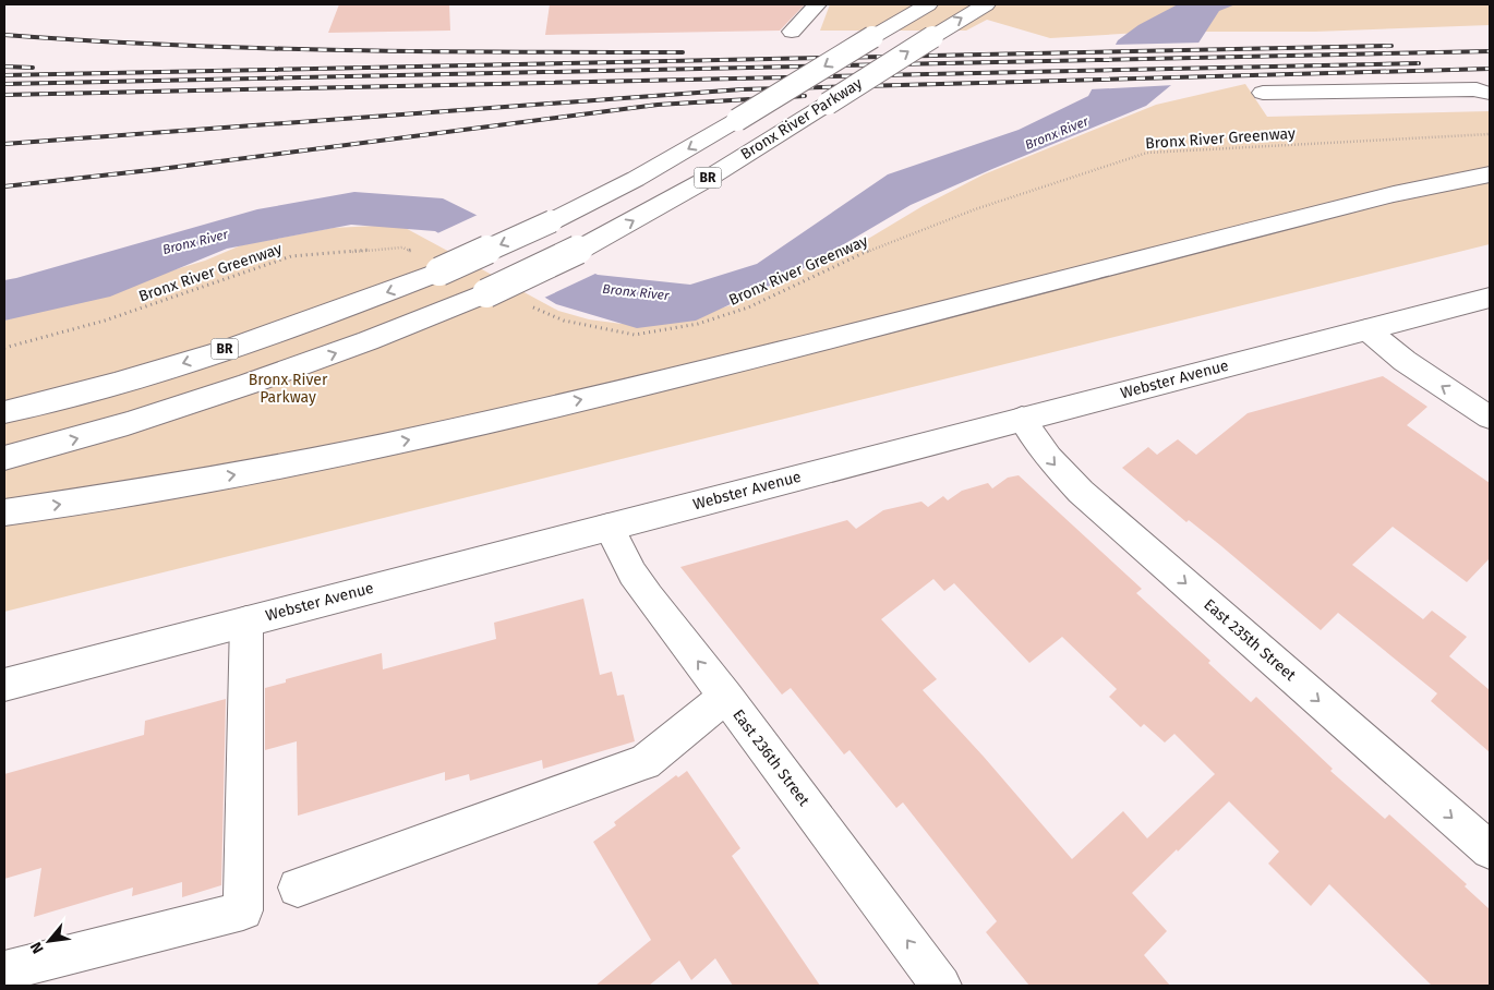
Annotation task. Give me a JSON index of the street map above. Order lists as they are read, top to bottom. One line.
{"streets":{"main road":["Bronx River Parkway","BR","Webster Avenue","East 235th Street","East 236th Street"],"path":["Bronx River Greenway"]},"crossings":[["Webster Avenue","East 235th Street"],["Webster Avenue","East 236th Street"]],"one_way":["East 235th Street","East 236th Street"],"water":["Bronx River"],"parks":["Bronx River Parkway"],"north":"bottom left"}
